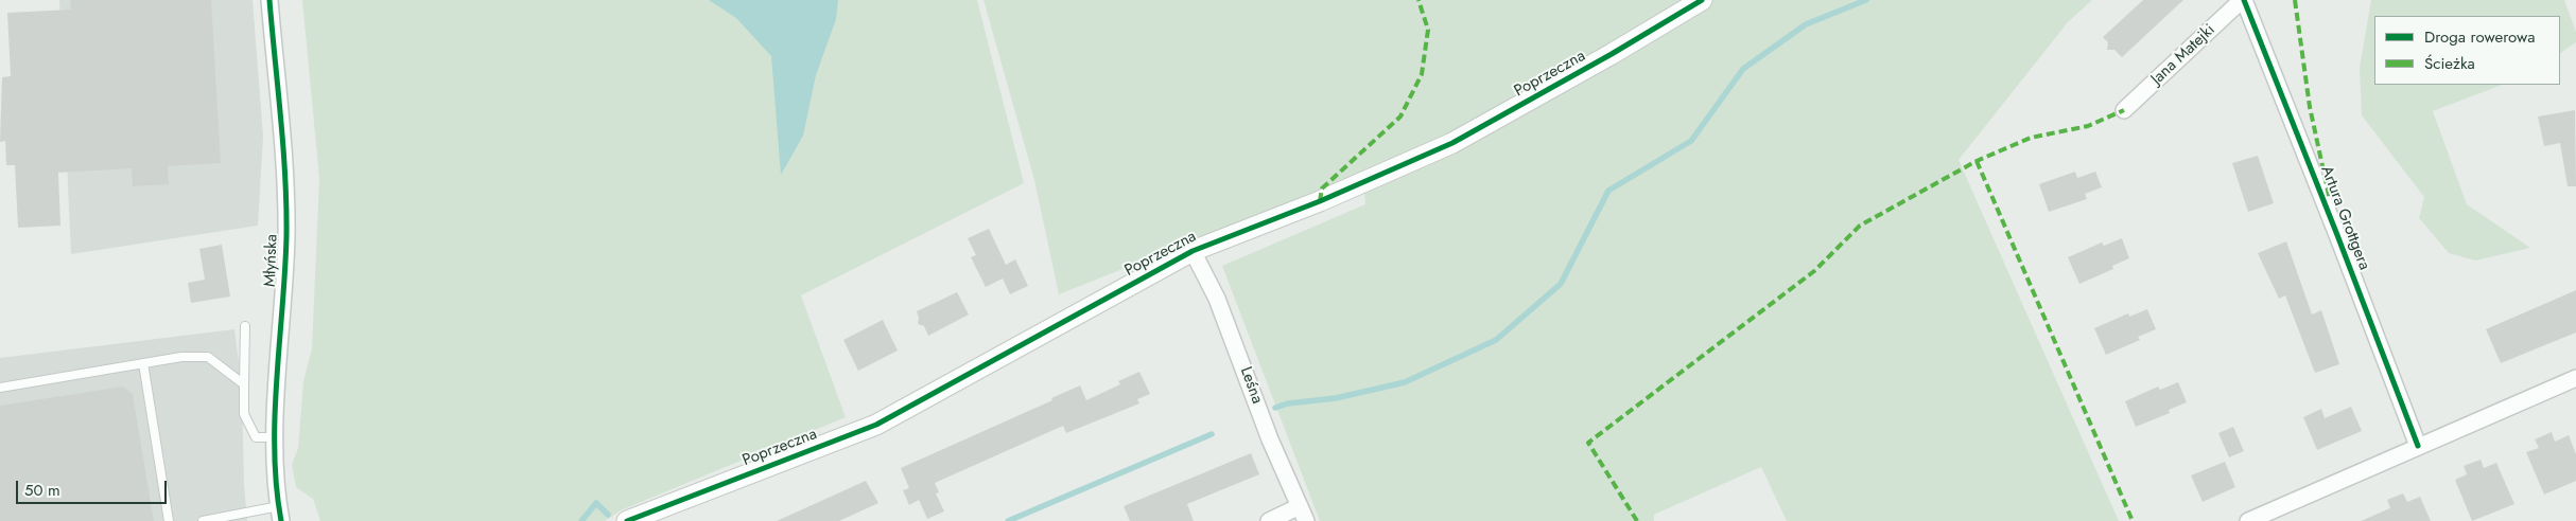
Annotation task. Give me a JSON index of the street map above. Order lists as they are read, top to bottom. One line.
{"streets":{"street":["Jana Matejki","Poprzeczna","Artura Grottgera","Młyńska","Leśna"]},"crossings":[["Jana Matejki","Artura Grottgera"],["Poprzeczna","Leśna"]],"legend":["Droga rowerowa","Ścieżka"],"scale_bar":"50 m"}
